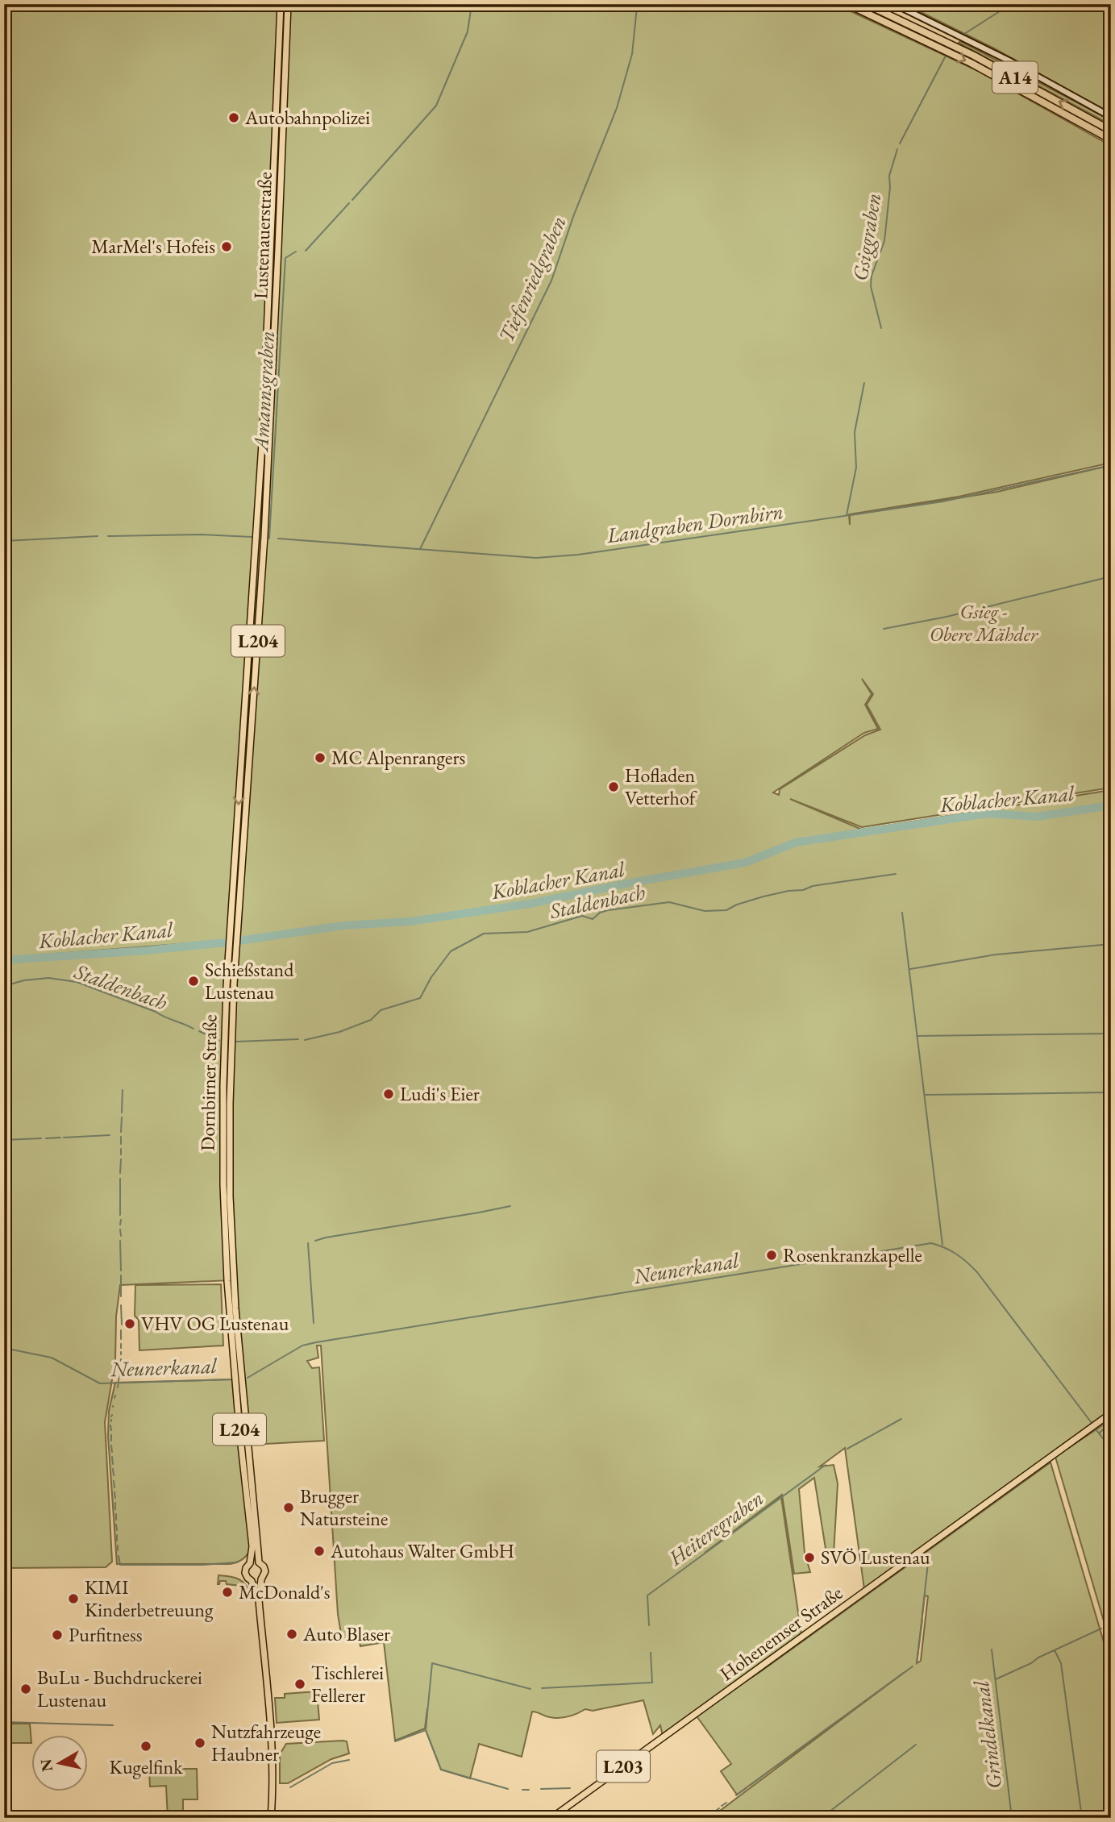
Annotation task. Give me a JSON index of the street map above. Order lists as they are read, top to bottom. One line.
{"streets":{"highway":["A14"],"main road":["Lustenauerstraße","L204","Dornbirner Straße","Hohenemser Straße","L203"]},"crossings":[["Lustenauerstraße","Dornbirner Straße"]],"water":["Gsiggraben","Tiefenriedgraben","Amannsgraben","Landgraben Dornbirn","Koblacher Kanal","Staldenbach","Neunerkanal","Heiteregraben","Grindelkanal"],"parks":["Gsieg - Obere Mähder"],"places":["Autobahnpolizei","MarMel's Hofeis","MC Alpenrangers","Hofladen Vetterhof","Schießstand Lustenau","Ludi's Eier","Rosenkranzkapelle","VHV OG Lustenau","Brugger Natursteine","Autohaus Walter GmbH","SVÖ Lustenau","McDonald's","KIMI Kinderbetreuung","Auto Blaser","Purfitness","Tischlerei Fellerer","BuLu - Buchdruckerei Lustenau","Nutzfahrzeuge Haubner","Kugelfink"],"north":"left"}
